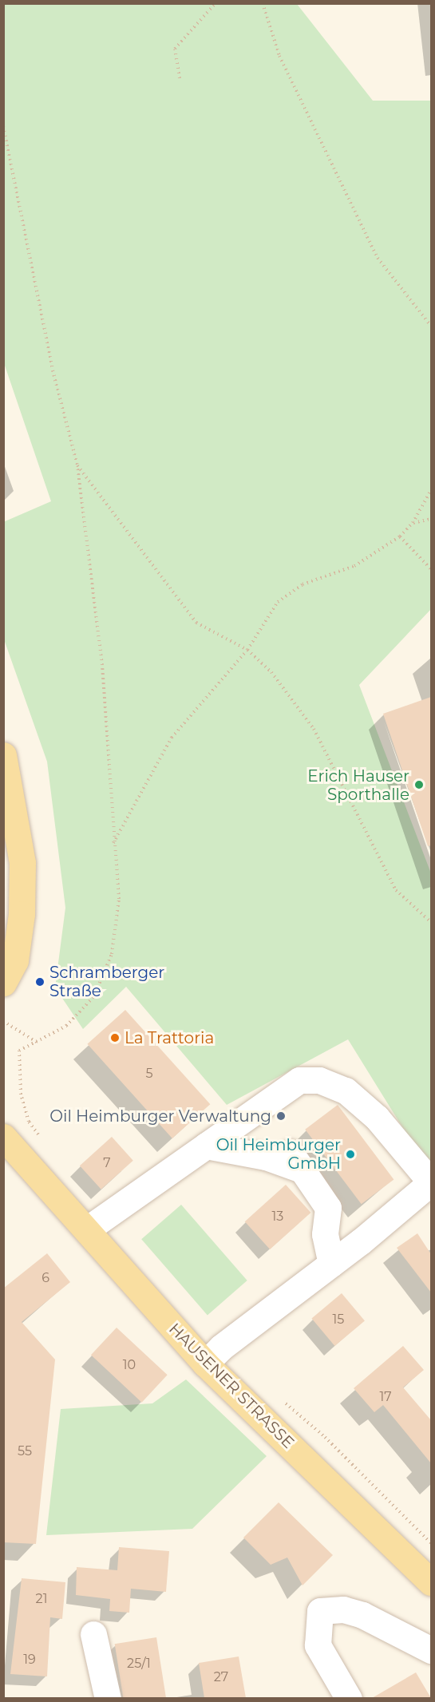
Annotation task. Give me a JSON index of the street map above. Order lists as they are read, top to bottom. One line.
{"streets":{"main road":["HAUSENER STRASSE"]},"places":["Erich Hauser Sporthalle","Schramberger Straße","La Trattoria","Oil Heimburger Verwaltung","Oil Heimburger GmbH"],"house_numbers":["5","7","13","6","15","10","17","55","21","19","25/1","27"]}
